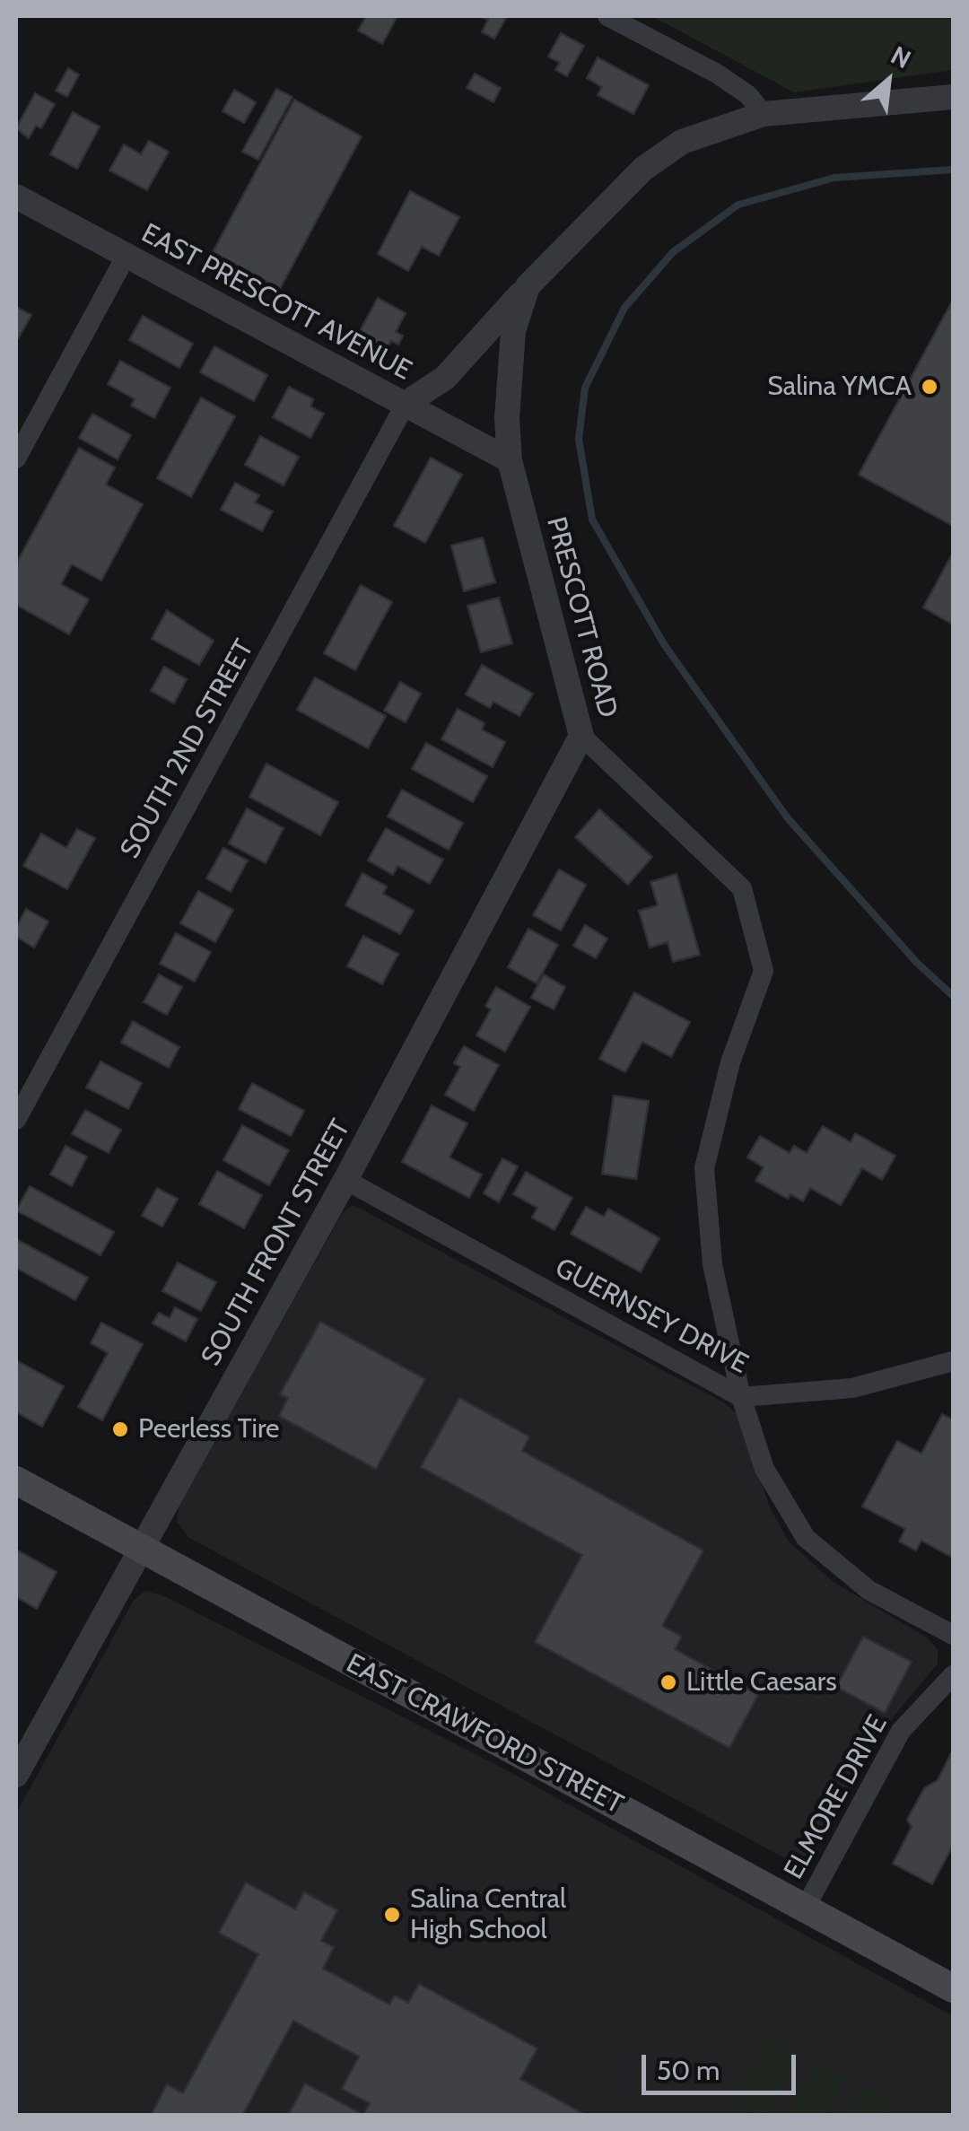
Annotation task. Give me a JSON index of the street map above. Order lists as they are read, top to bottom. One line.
{"streets":{"main road":["EAST CRAWFORD STREET"],"street":["EAST PRESCOTT AVENUE","PRESCOTT ROAD","SOUTH 2ND STREET","SOUTH FRONT STREET","GUERNSEY DRIVE","ELMORE DRIVE"]},"crossings":[["EAST PRESCOTT AVENUE","PRESCOTT ROAD"],["EAST PRESCOTT AVENUE","SOUTH 2ND STREET"],["PRESCOTT ROAD","SOUTH FRONT STREET"],["PRESCOTT ROAD","GUERNSEY DRIVE"],["SOUTH FRONT STREET","GUERNSEY DRIVE"],["SOUTH FRONT STREET","EAST CRAWFORD STREET"],["EAST CRAWFORD STREET","ELMORE DRIVE"]],"places":["Salina YMCA","Peerless Tire","Little Caesars","Salina Central High School"],"scale_bar":"50 m","north":"top right"}
